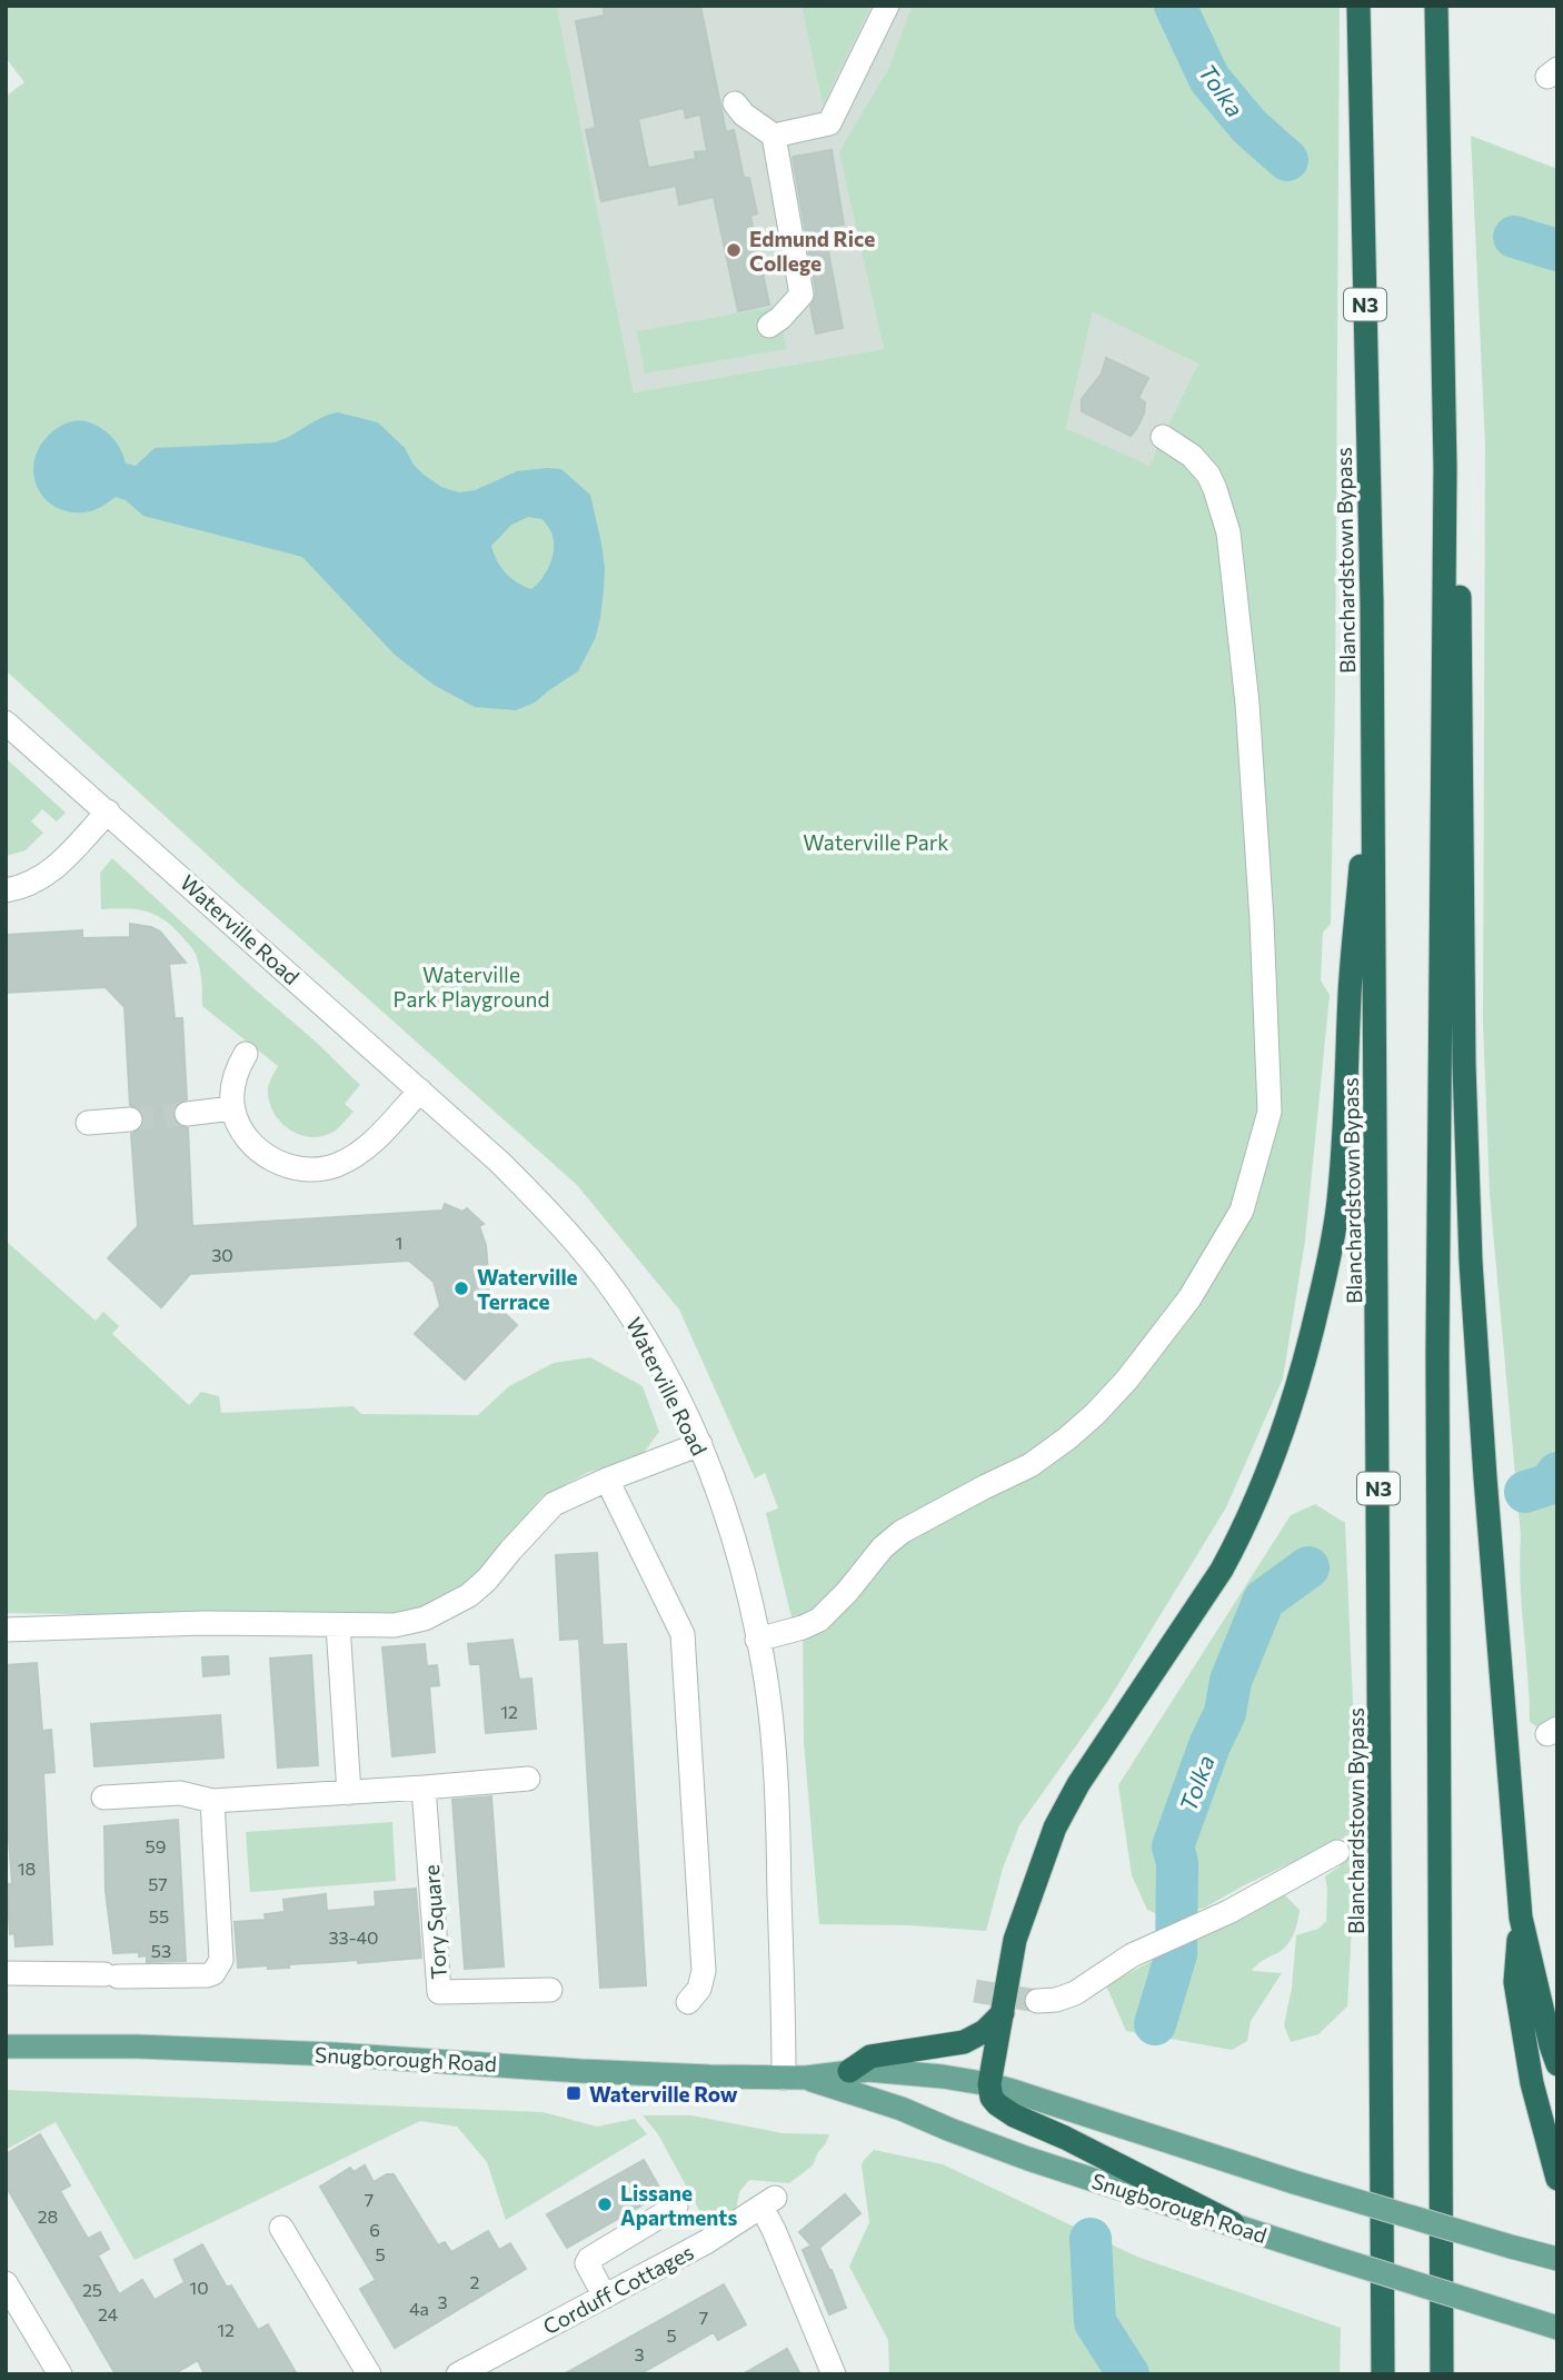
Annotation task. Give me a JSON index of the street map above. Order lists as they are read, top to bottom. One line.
{"streets":{"highway":["N3","Blanchardstown Bypass"],"main road":["Snugborough Road"],"street":["Waterville Road","Tory Square","Corduff Cottages"]},"crossings":[["Waterville Road","Snugborough Road"]],"water":["Tolka"],"parks":["Waterville Park","Waterville Park Playground"],"places":{"other":["Edmund Rice College","Waterville Terrace","Lissane Apartments"],"transit":["Waterville Row"]},"house_numbers":["1","30","12","59","18","57","55","33-40","53","7","28","6","5","2","10","25","3","4a","24","7","12","5","3"]}
